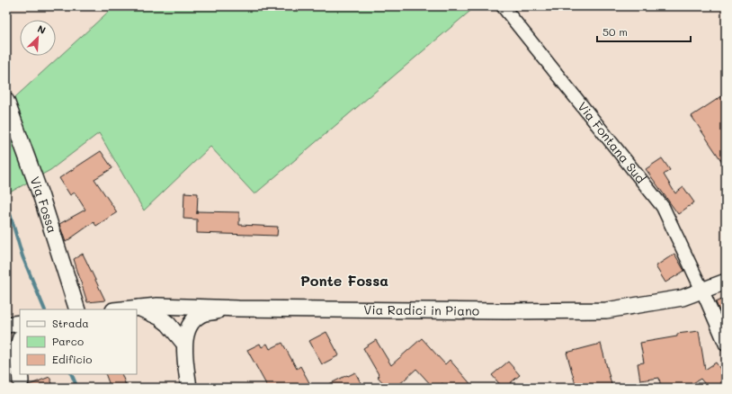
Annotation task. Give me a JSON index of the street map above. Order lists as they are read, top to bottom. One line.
{"streets":{"street":["Via Fontana Sud","Via Fossa","Via Radici in Piano"]},"crossings":[["Via Fontana Sud","Via Radici in Piano"]],"districts":["Ponte Fossa"],"legend":["Strada","Parco","Edificio"],"scale_bar":"50 m","north":"top right"}
